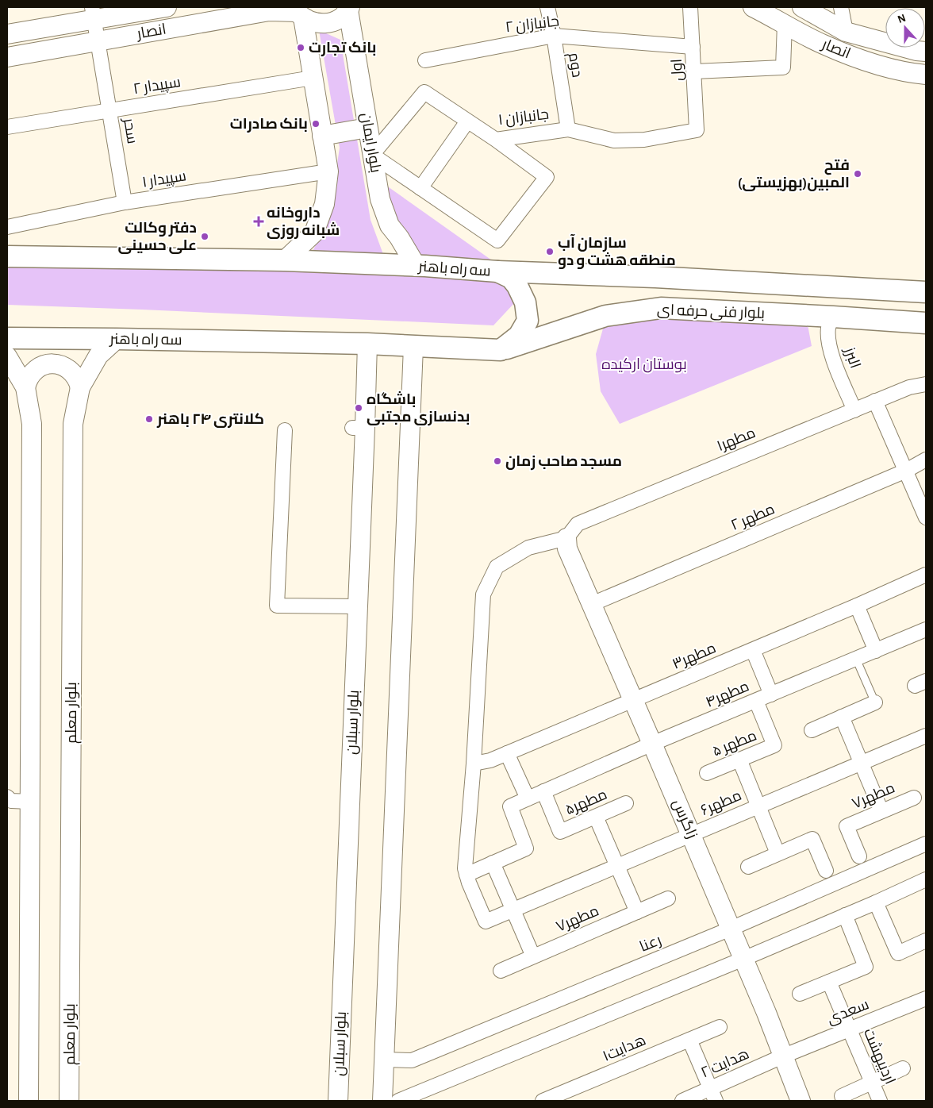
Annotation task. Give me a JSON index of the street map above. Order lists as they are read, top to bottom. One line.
{"streets":{"main road":["انصار","بلوار ایمان","سه راه باهنر","بلوار فنی حرفه ای","بلوار معلم","بلوار سبلان","زاگرس"],"street":["جانبازان ۲","دوم","اول","سپیدار ۲","جانبازان ۱","سحر","سپیدار ۱","البرز","مطهر۱","مطهر ۲","مطهر۳","مطهر۴","مطهر ۵","مطهر۷","مطهر۵","مطهر۶","رعنا","سعدی","هدایت۱","اردیبهشت","هدایت ۲"]},"crossings":[["جانبازان ۲","دوم"],["جانبازان ۲","اول"],["انصار","سحر"],["انصار","بلوار ایمان"],["دوم","جانبازان ۱"],["اول","جانبازان ۱"],["سپیدار ۲","سحر"],["جانبازان ۱","بلوار ایمان"],["سحر","سپیدار ۱"],["بلوار ایمان","سه راه باهنر"],["سه راه باهنر","بلوار فنی حرفه ای"],["سه راه باهنر","بلوار معلم"],["سه راه باهنر","بلوار سبلان"],["بلوار فنی حرفه ای","البرز"],["البرز","مطهر۱"],["مطهر۱","زاگرس"],["مطهر ۲","زاگرس"],["مطهر۳","زاگرس"],["مطهر۴","مطهر ۵"],["مطهر۴","مطهر۵"],["مطهر۴","زاگرس"],["مطهر۶","زاگرس"],["زاگرس","رعنا"],["زاگرس","سعدی"],["زاگرس","هدایت ۲"],["سعدی","اردیبهشت"],["سعدی","هدایت ۲"]],"parks":["بوستان ارکیده"],"places":{"other":["بانک تجارت","بانک صادرات","فتح المبین(بهزیستی)","دفتر وکالت علی حسینی","سازمان آب منطقه هشت و دو","باشگاه بدنسازی مجتبی","کلانتری ۲۴ باهنر","مسجد صاحب زمان"],"health":["داروخانه شبانه روزی"]},"north":"top"}
